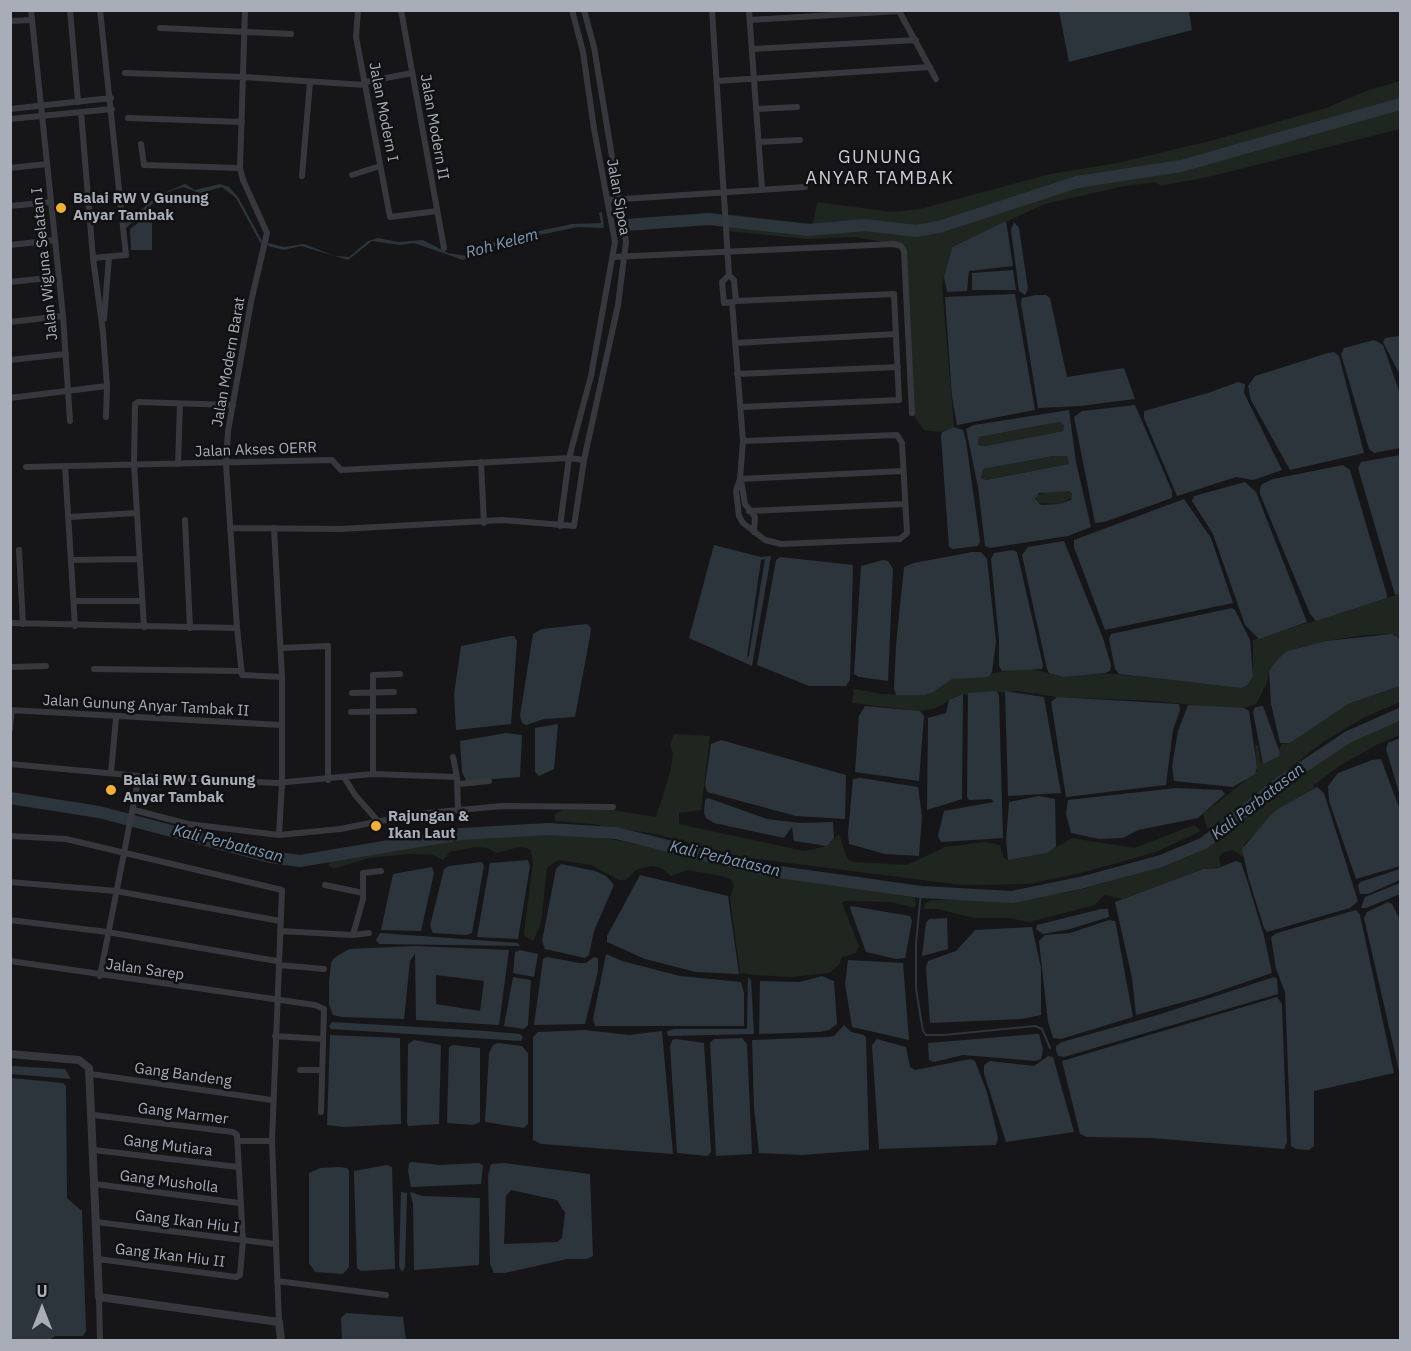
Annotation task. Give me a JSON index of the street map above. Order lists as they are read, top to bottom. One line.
{"streets":{"street":["Jalan Modern I","Jalan Modern II","Jalan Sipoa","Jalan Wiguna Selatan I","Jalan Modern Barat","Jalan Akses OERR","Jalan Gunung Anyar Tambak II","Jalan Sarep","Gang Bandeng","Gang Marmer","Gang Mutiara","Gang Musholla","Gang Ikan Hiu I","Gang Ikan Hiu II"]},"crossings":[["Jalan Modern I","Jalan Modern II"],["Jalan Modern Barat","Jalan Akses OERR"],["Gang Marmer","Gang Mutiara"],["Gang Marmer","Gang Musholla"],["Gang Marmer","Gang Ikan Hiu I"],["Gang Marmer","Gang Ikan Hiu II"],["Gang Ikan Hiu I","Gang Ikan Hiu II"]],"districts":["GUNUNG ANYAR TAMBAK"],"water":["Roh Kelem","Kali Perbatasan"],"places":["Balai RW V Gunung Anyar Tambak","Balai RW I Gunung Anyar Tambak","Rajungan & Ikan Laut"],"north":"top"}
